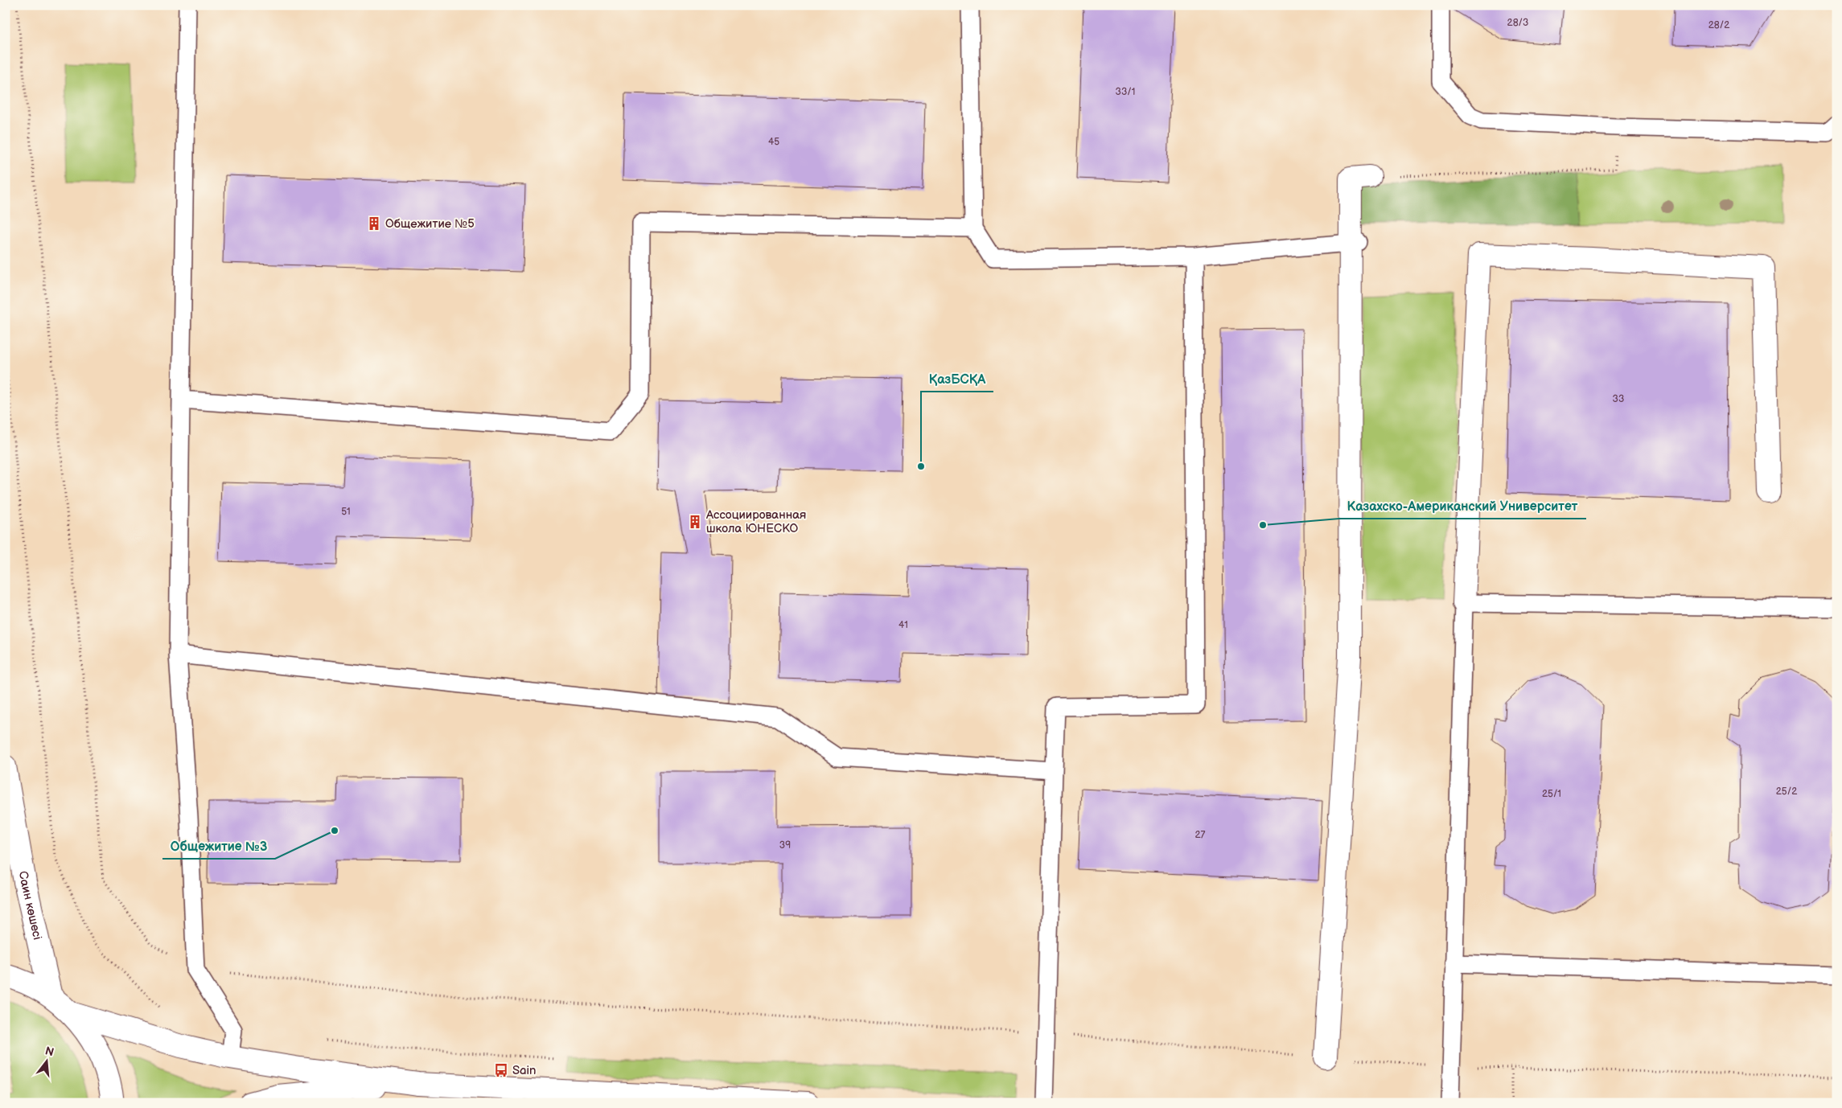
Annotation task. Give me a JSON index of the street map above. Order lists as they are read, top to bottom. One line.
{"streets":{"street":["Саин көшесі"]},"places":{"building":["Общежитие №5","Ассоциированная школа ЮНЕСКО"],"other":["ҚазБСҚА","Казахско-Американский Университет","Общежитие №3"],"bus stop":["Sain"]},"house_numbers":["28/3","28/2","33/1","45","33","51","41","25/2","25/1","27","39"],"north":"top"}
